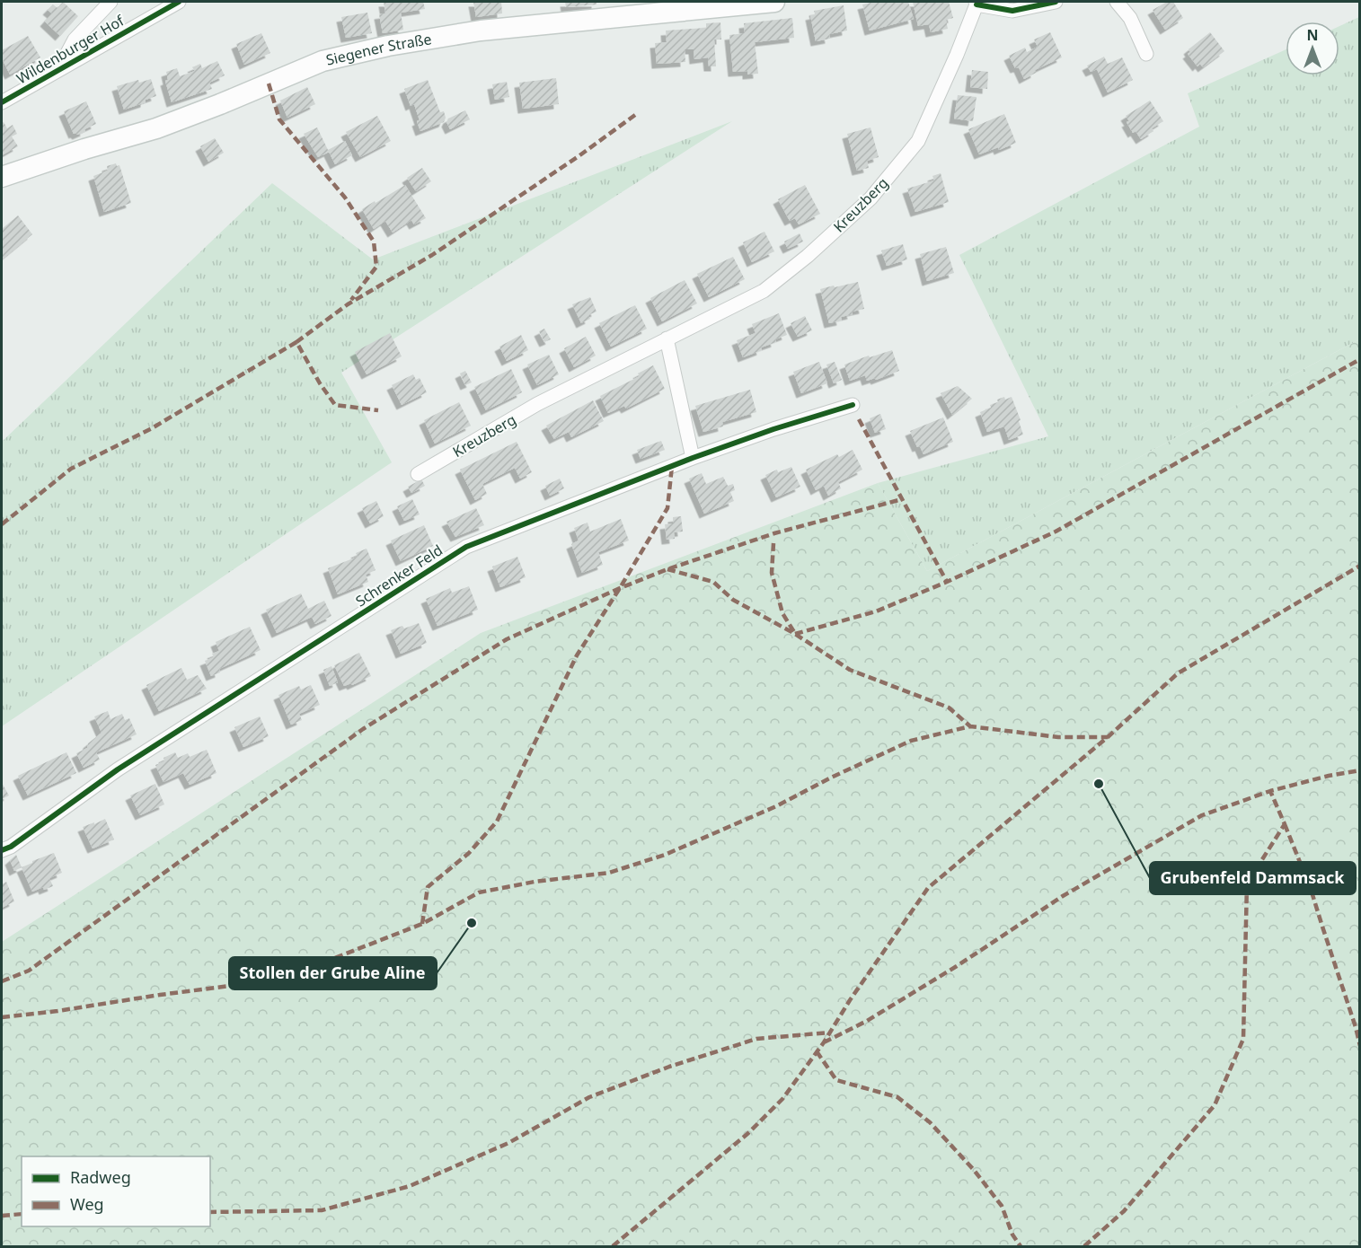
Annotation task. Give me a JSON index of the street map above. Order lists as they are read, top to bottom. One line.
{"streets":{"main road":["Siegener Straße"],"street":["Wildenburger Hof","Kreuzberg","Schrenker Feld"]},"places":["Grubenfeld Dammsack","Stollen der Grube Aline"],"legend":["Radweg","Weg"],"north":"top"}
